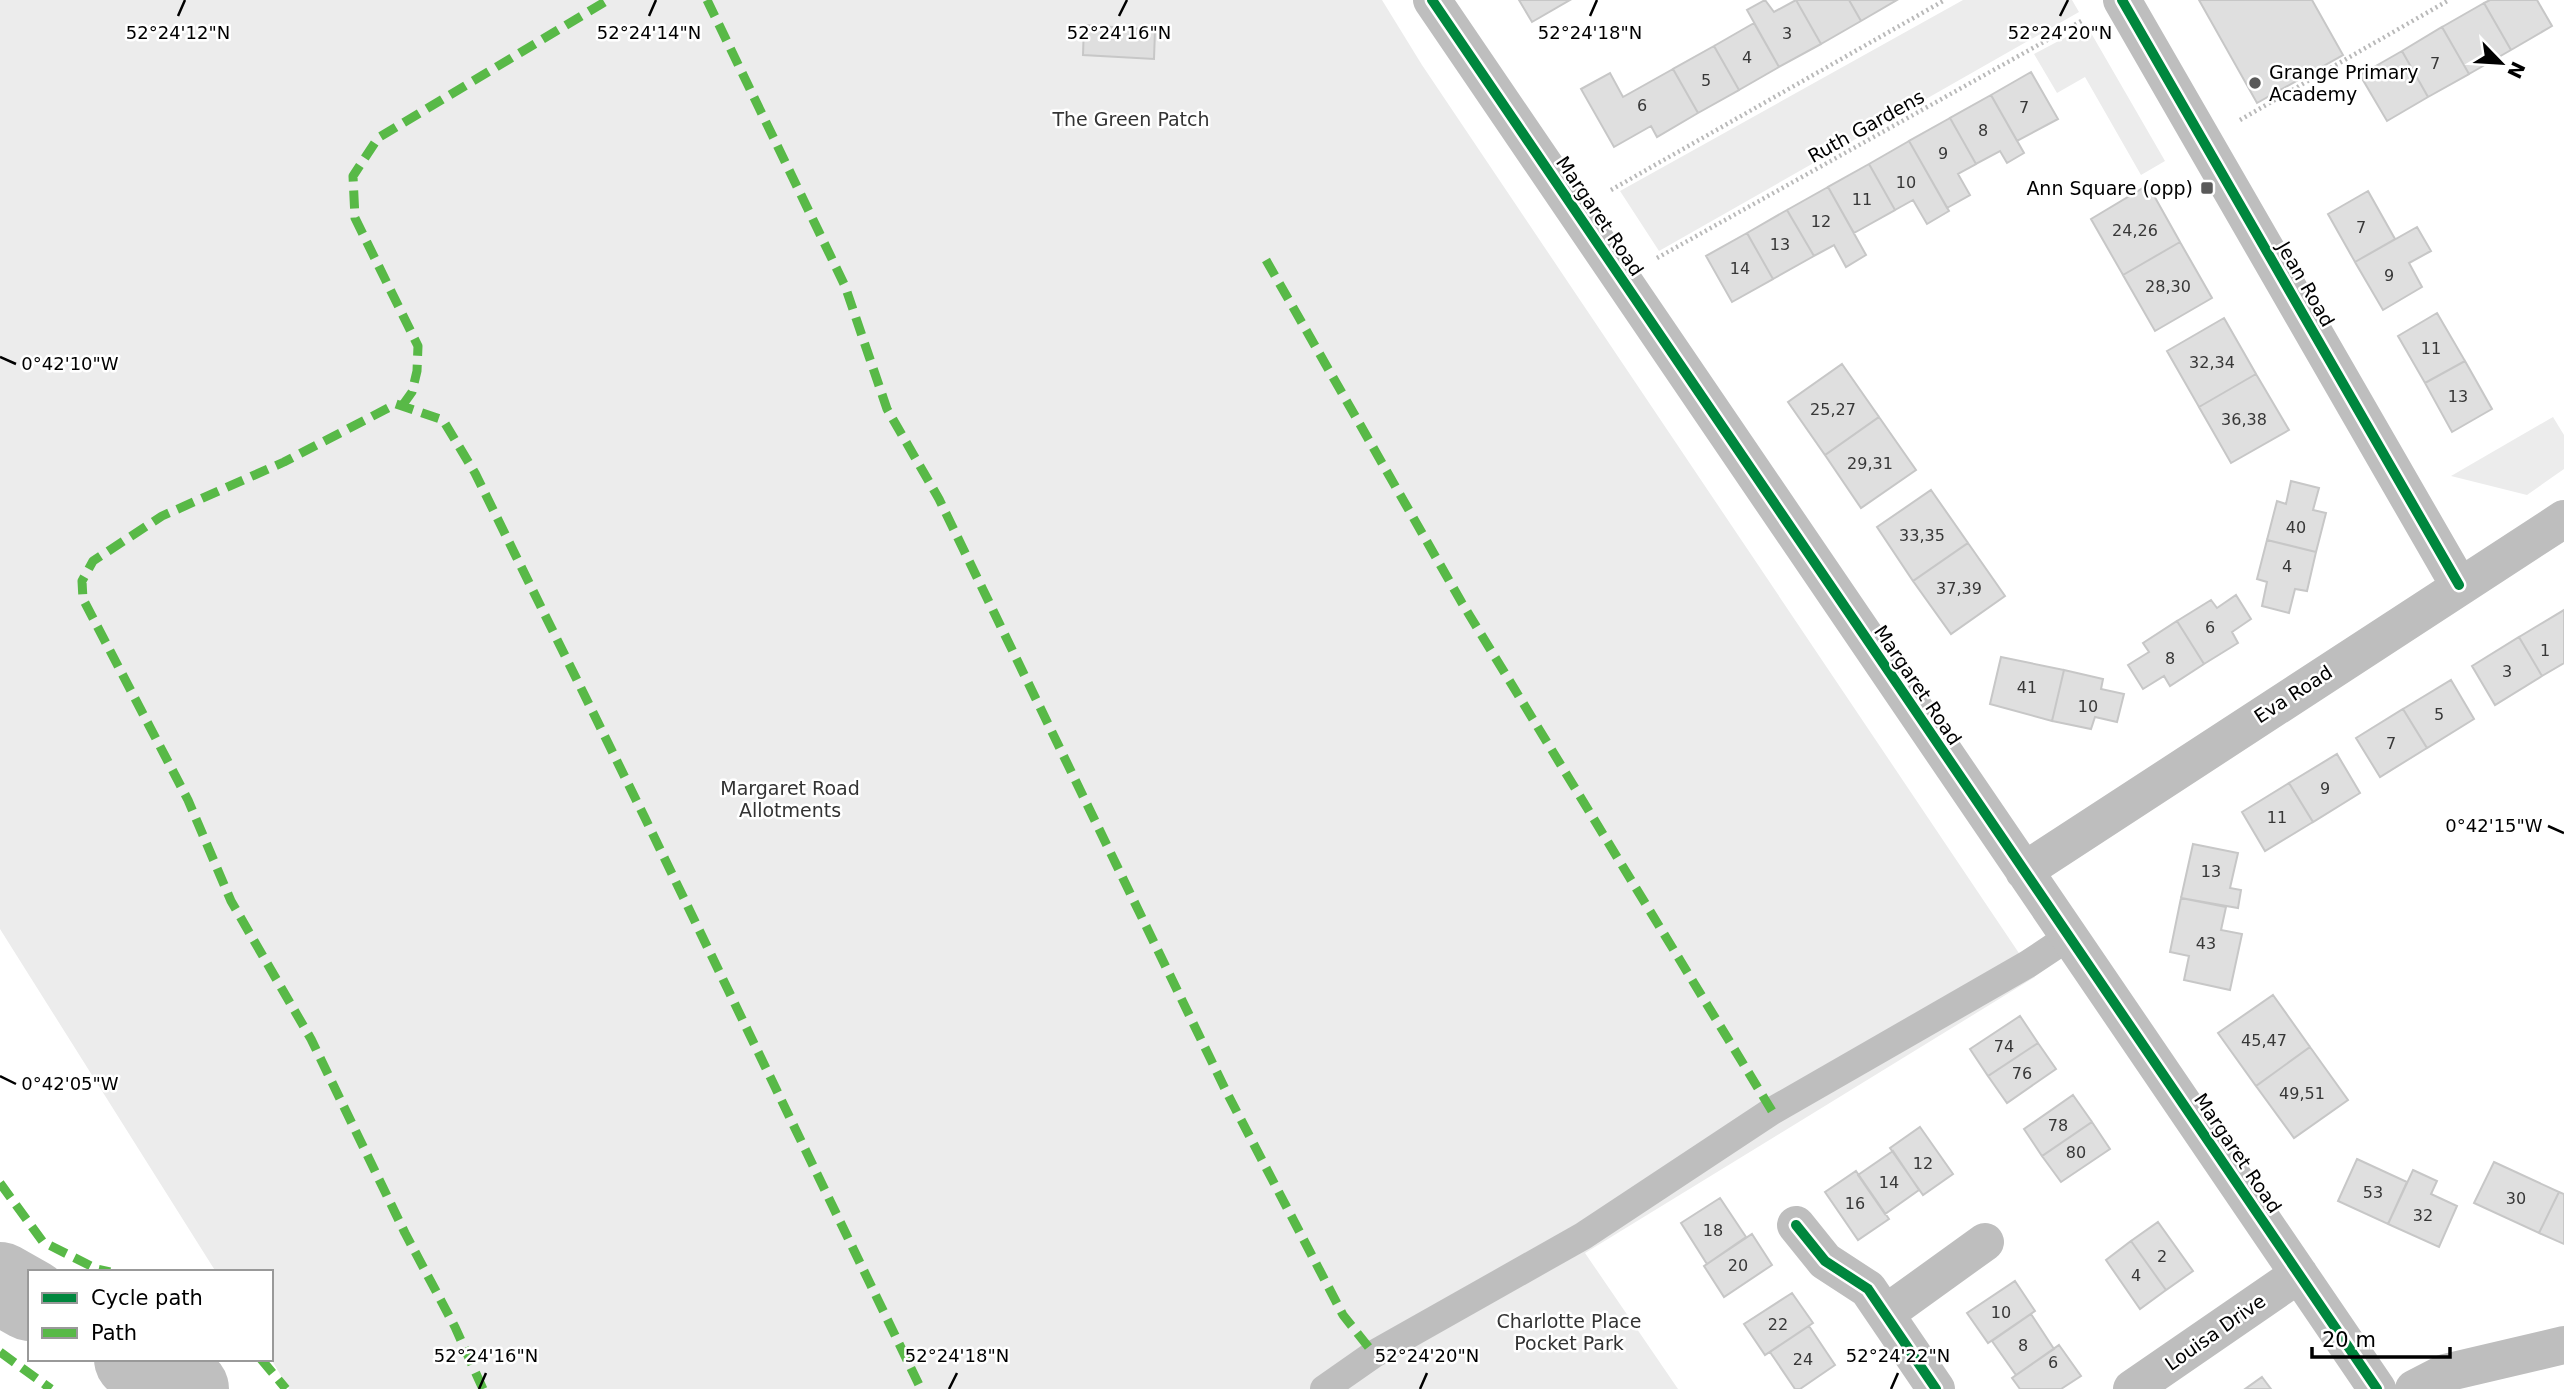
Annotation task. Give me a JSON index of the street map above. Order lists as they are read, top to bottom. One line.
{"streets":{"street":["Margaret Road","Jean Road","Eva Road","Louisa Drive"],"path":["Ruth Gardens"]},"crossings":[["Ruth Gardens","Jean Road"],["Margaret Road","Eva Road"],["Margaret Road","Louisa Drive"],["Jean Road","Eva Road"]],"parks":["The Green Patch","Margaret Road Allotments","Charlotte Place Pocket Park"],"places":{"other":["Grange Primary Academy"],"transit":["Ann Square (opp)"]},"house_numbers":["3","4","7","5","6","7","8","9","10","11","12","7","24,26","13","14","9","28,30","11","32,34","13","25,27","36,38","29,31","40","33,35","4","37,39","6","1","8","3","41","10","5","7","9","11","13","43","45,47","74","76","49,51","78","80","12","14","53","30","16","32","18","2","20","4","10","22","8","24","6"],"legend":["Cycle path","Path"],"scale_bar":"20 m","north":"bottom right","coordinates":["52°24'12\"N","52°24'14\"N","52°24'16\"N","52°24'18\"N","52°24'20\"N","0°42'10\"W","0°42'15\"W","0°42'05\"W","52°24'22\"N"]}
